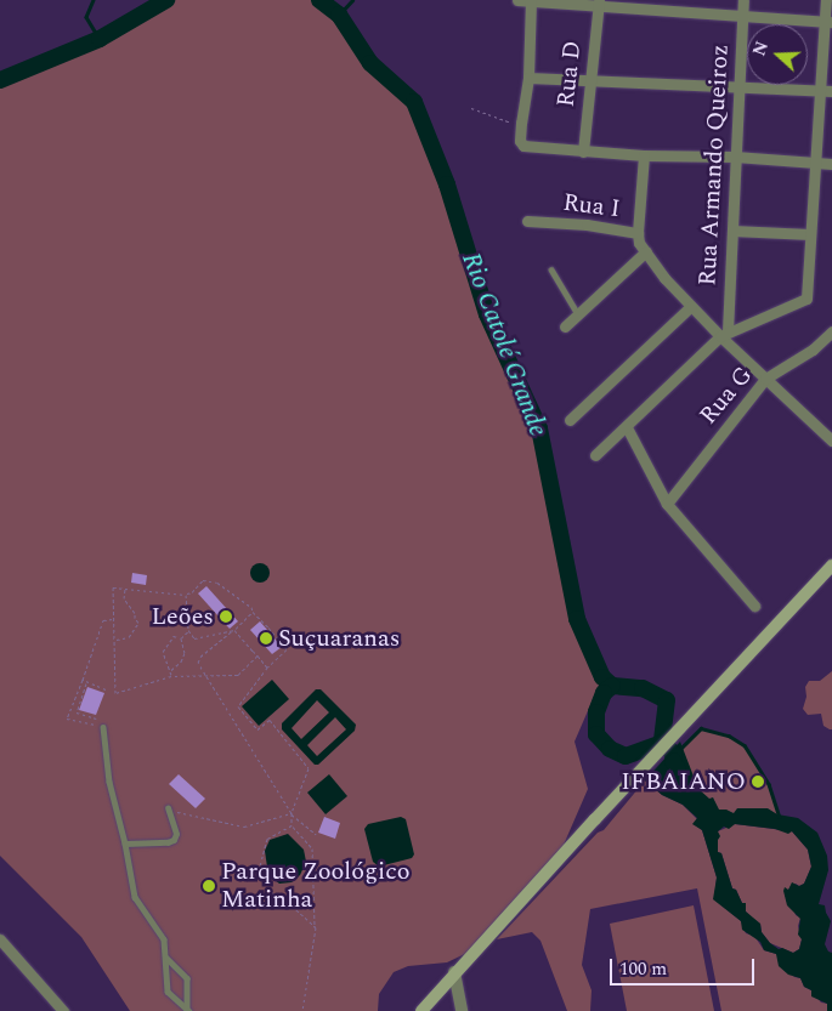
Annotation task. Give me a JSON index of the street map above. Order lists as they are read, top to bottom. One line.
{"streets":{"street":["Rua D","Rua Armando Queiroz","Rua I","Rua G"]},"crossings":[["Rua Armando Queiroz","Rua I"],["Rua I","Rua G"]],"water":["Rio Catolé Grande"],"places":["Leões","Suçuaranas","IFBAIANO","Parque Zoológico Matinha"],"scale_bar":"100 m","north":"left"}
